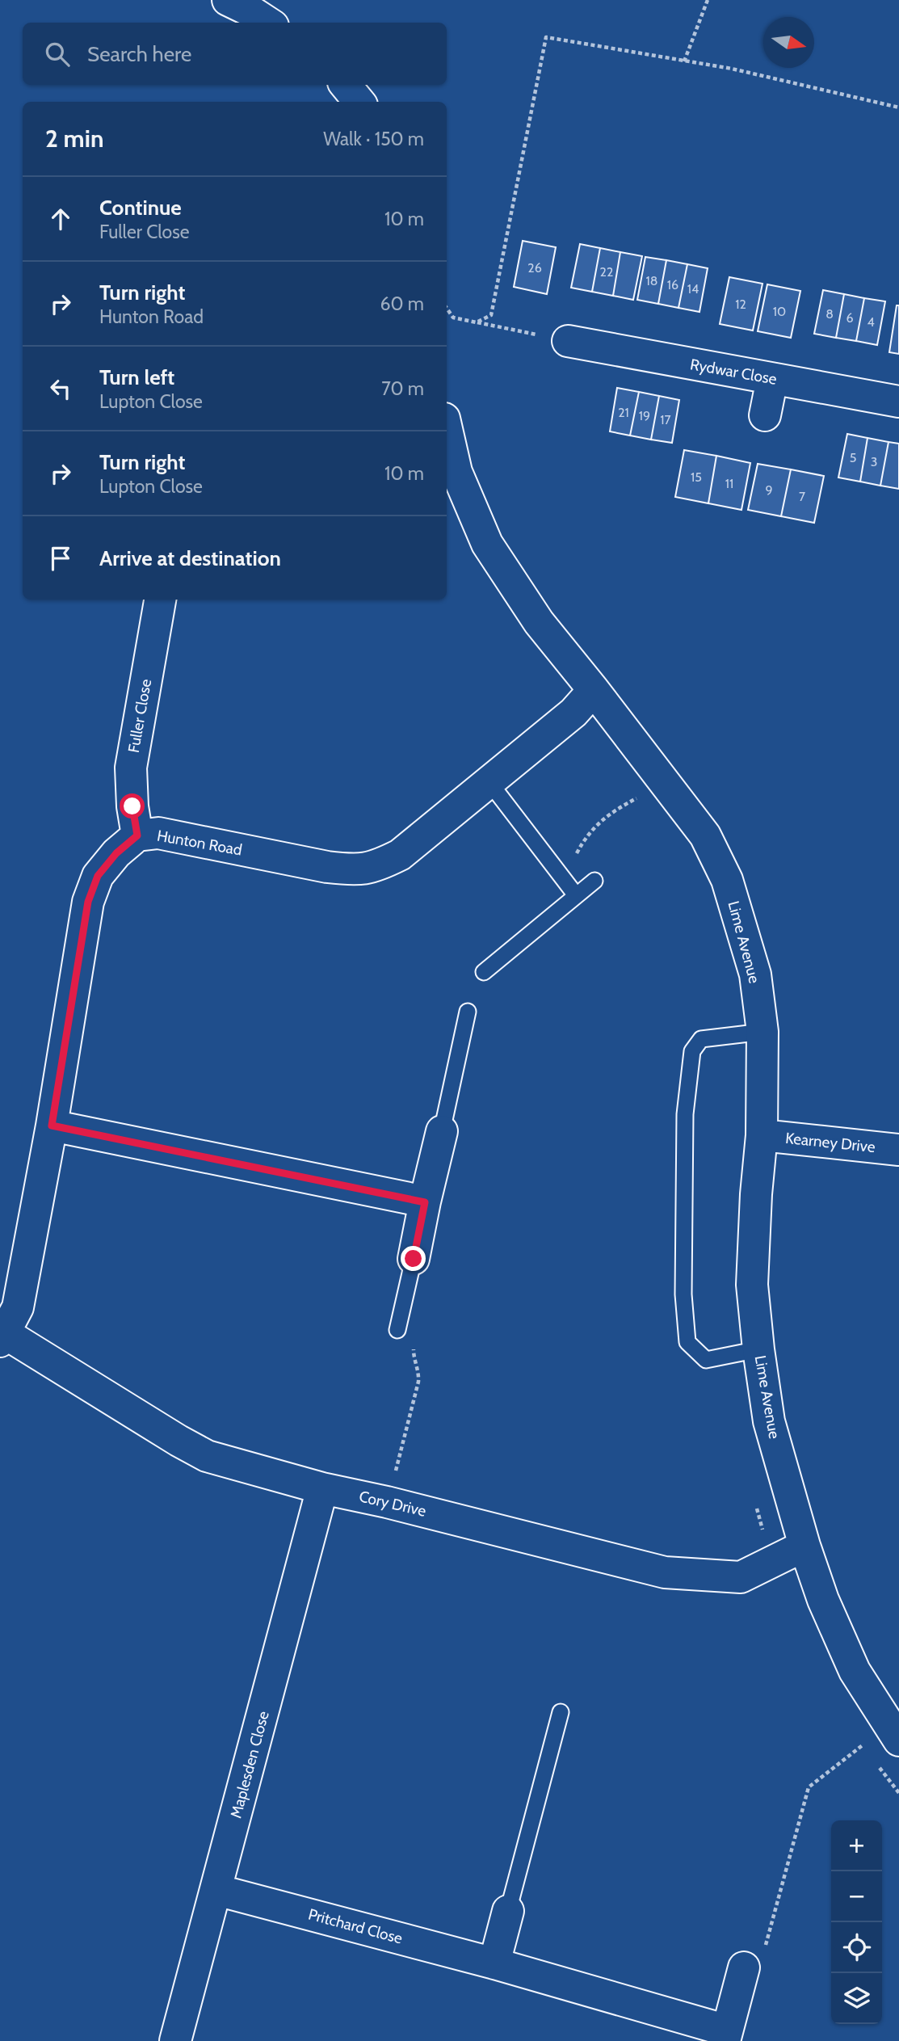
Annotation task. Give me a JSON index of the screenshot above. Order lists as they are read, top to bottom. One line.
{"streets":{"street":["Rydwar Close","Fuller Close","Hunton Road","Lime Avenue","Kearney Drive","Cory Drive","Maplesden Close","Pritchard Close"]},"crossings":[["Fuller Close","Hunton Road"],["Hunton Road","Lime Avenue"],["Hunton Road","Cory Drive"],["Lime Avenue","Kearney Drive"],["Lime Avenue","Cory Drive"],["Cory Drive","Maplesden Close"],["Maplesden Close","Pritchard Close"]],"house_numbers":["26","22","18","16","14","12","10","8","6","4","21","19","17","5","3","15","11","9","7"],"north":"right","page":{"search":"Search here","heading":["2 min","Walk · 150 m"],"list":[["Continue","Fuller Close","10 m"],["Turn right","Hunton Road","60 m"],["Turn left","Lupton Close","70 m"],["Turn right","Lupton Close","10 m"],"Arrive at destination"],"map_buttons":["+","−"]}}
